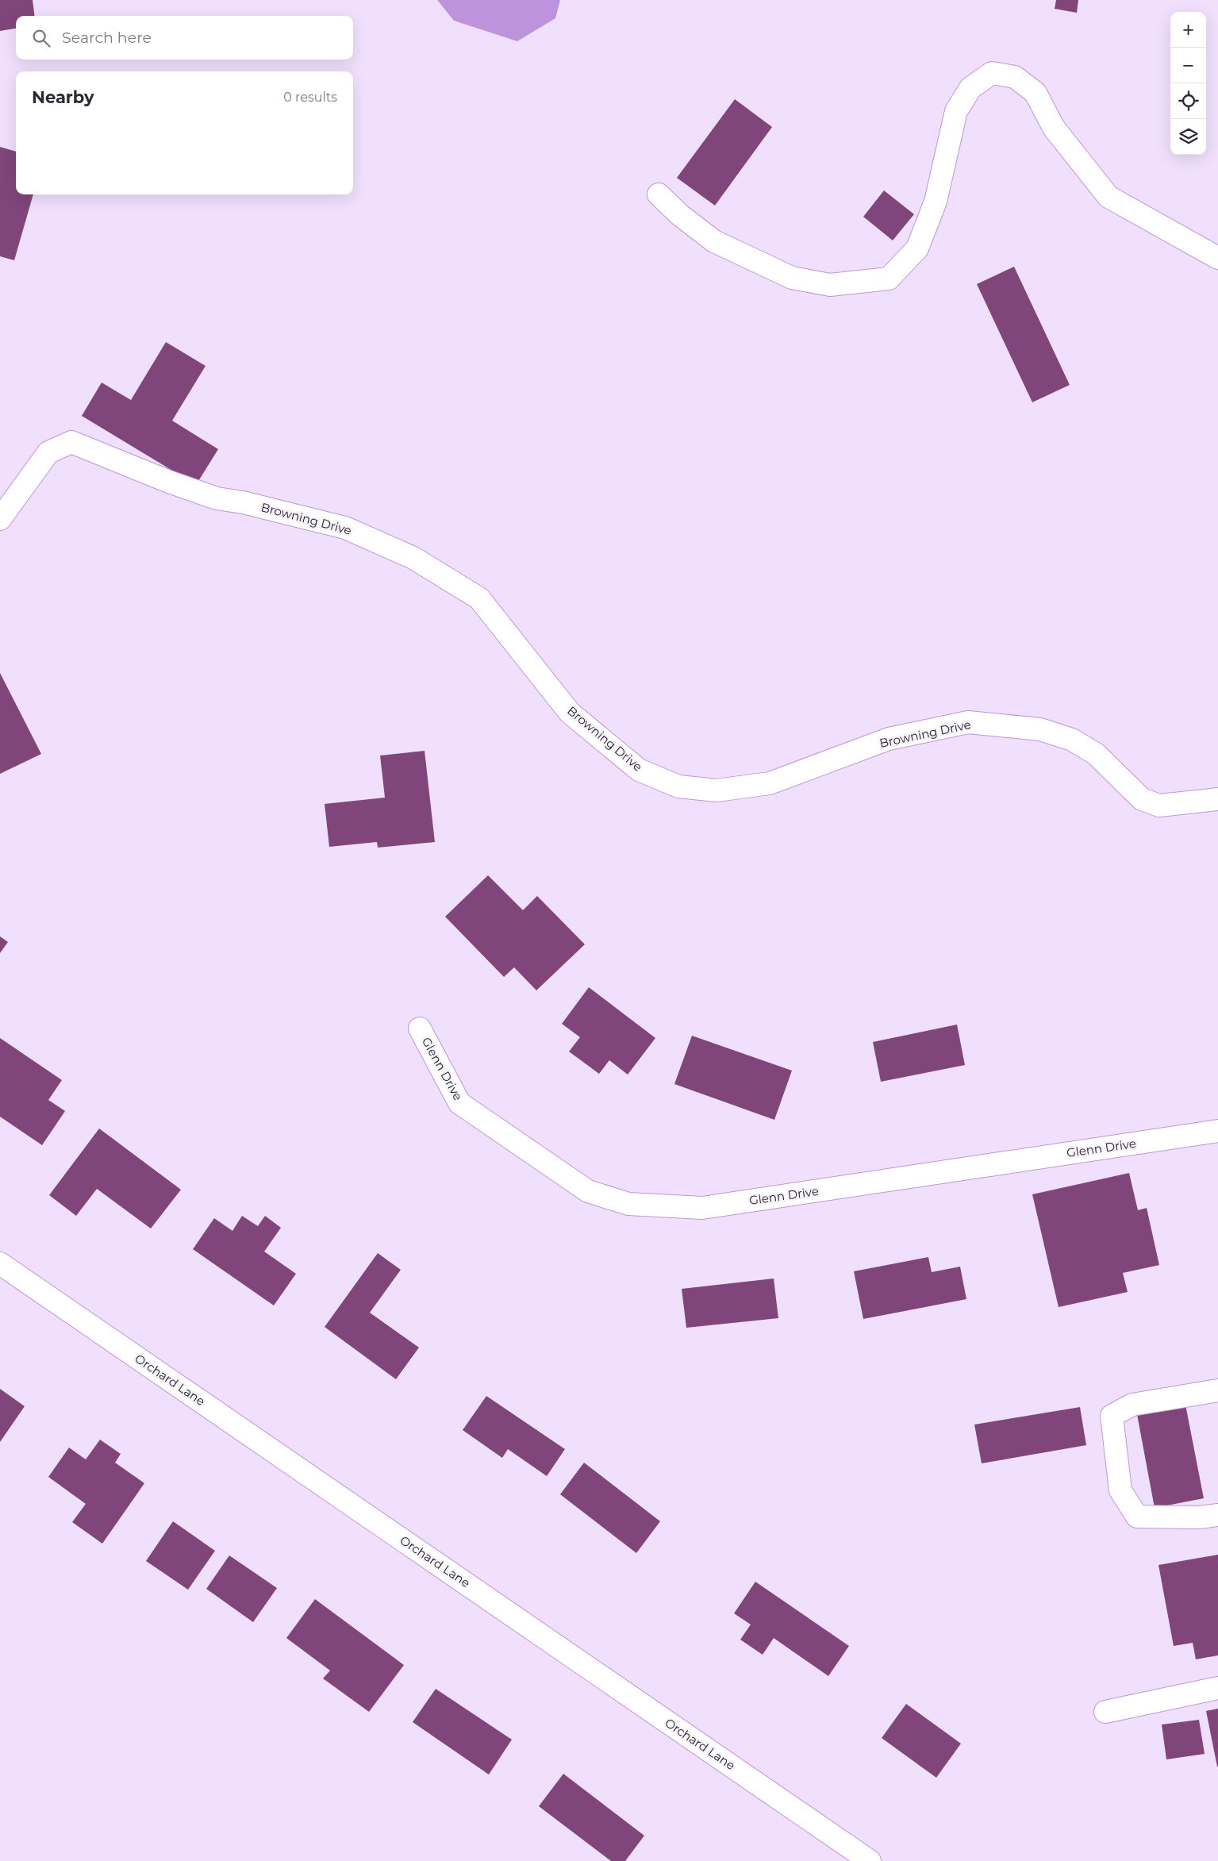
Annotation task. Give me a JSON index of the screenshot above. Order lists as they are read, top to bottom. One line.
{"streets":{"street":["Browning Drive","Glenn Drive","Orchard Lane"]},"page":{"map_buttons":["+","−"],"search":"Search here","heading":["Nearby","0 results"]}}
